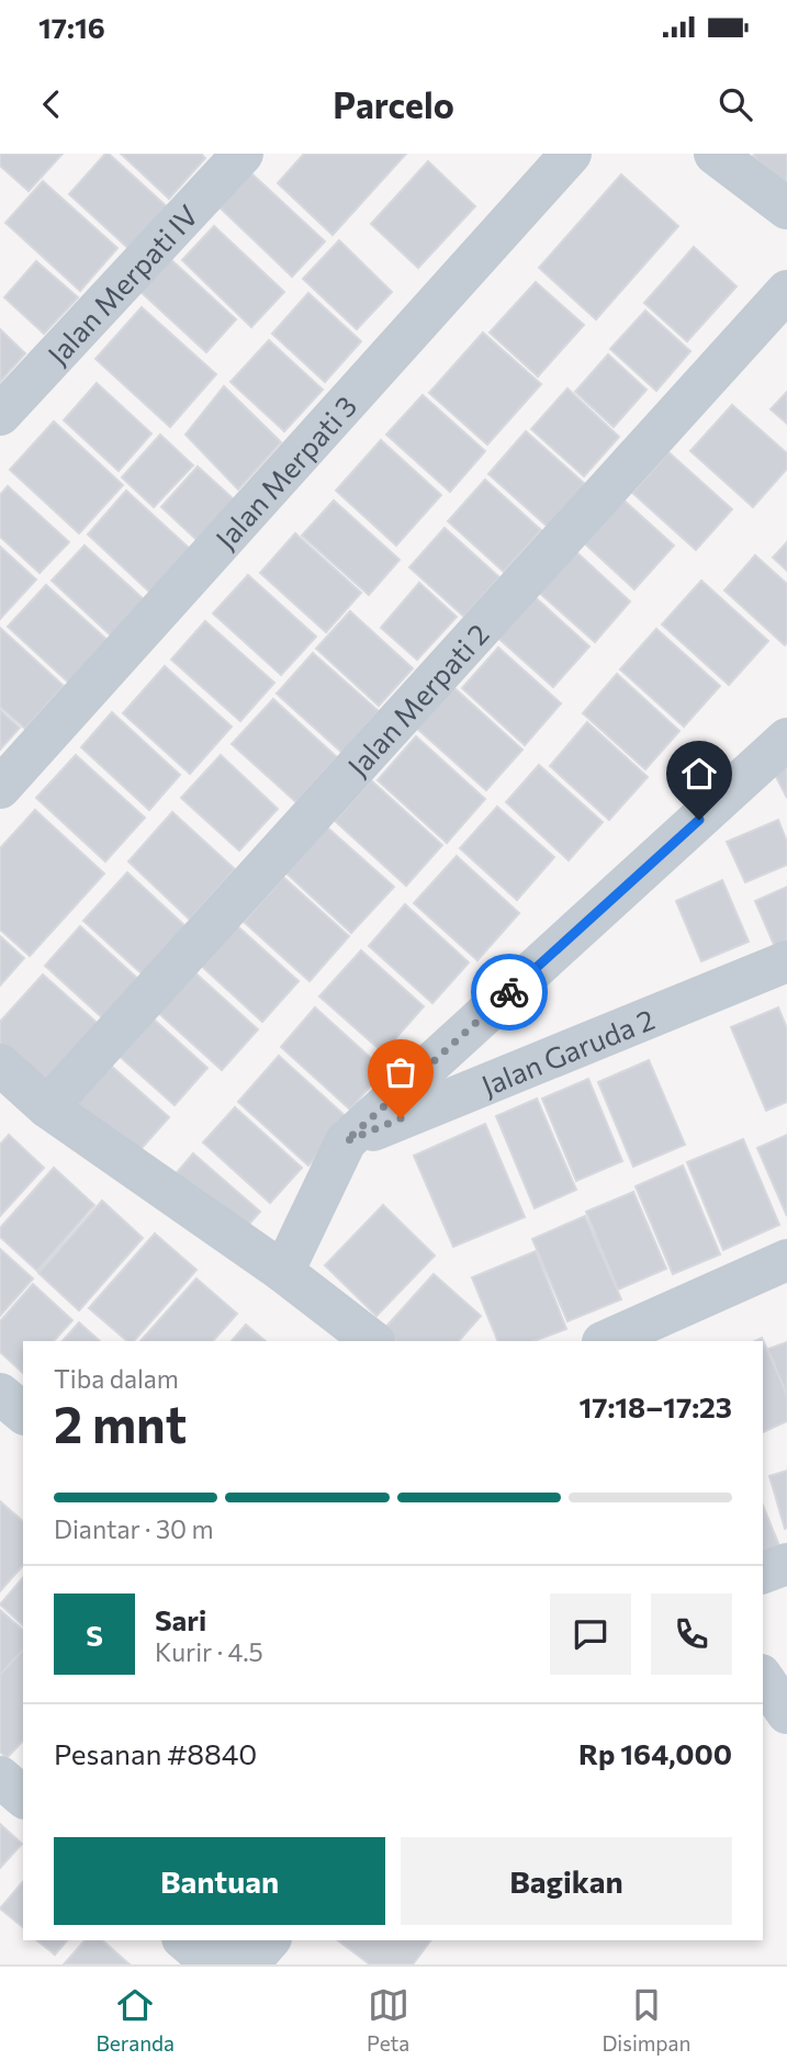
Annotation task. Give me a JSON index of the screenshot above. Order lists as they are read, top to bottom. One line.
{"streets":{"street":["Jalan Merpati IV","Jalan Merpati 3","Jalan Merpati 2","Jalan Garuda 2"]},"page":{"status":"17:16","header":"Parcelo","heading":["2 mnt","Tiba dalam","17:18–17:23"],"panel":["Sari","Kurir · 4.5","Pesanan #8840","Rp 164,000"],"bar":"Diantar · 30 m","round":"S","buttons":["Bantuan","Bagikan"],"tabs":["Beranda","Peta","Disimpan"]}}
